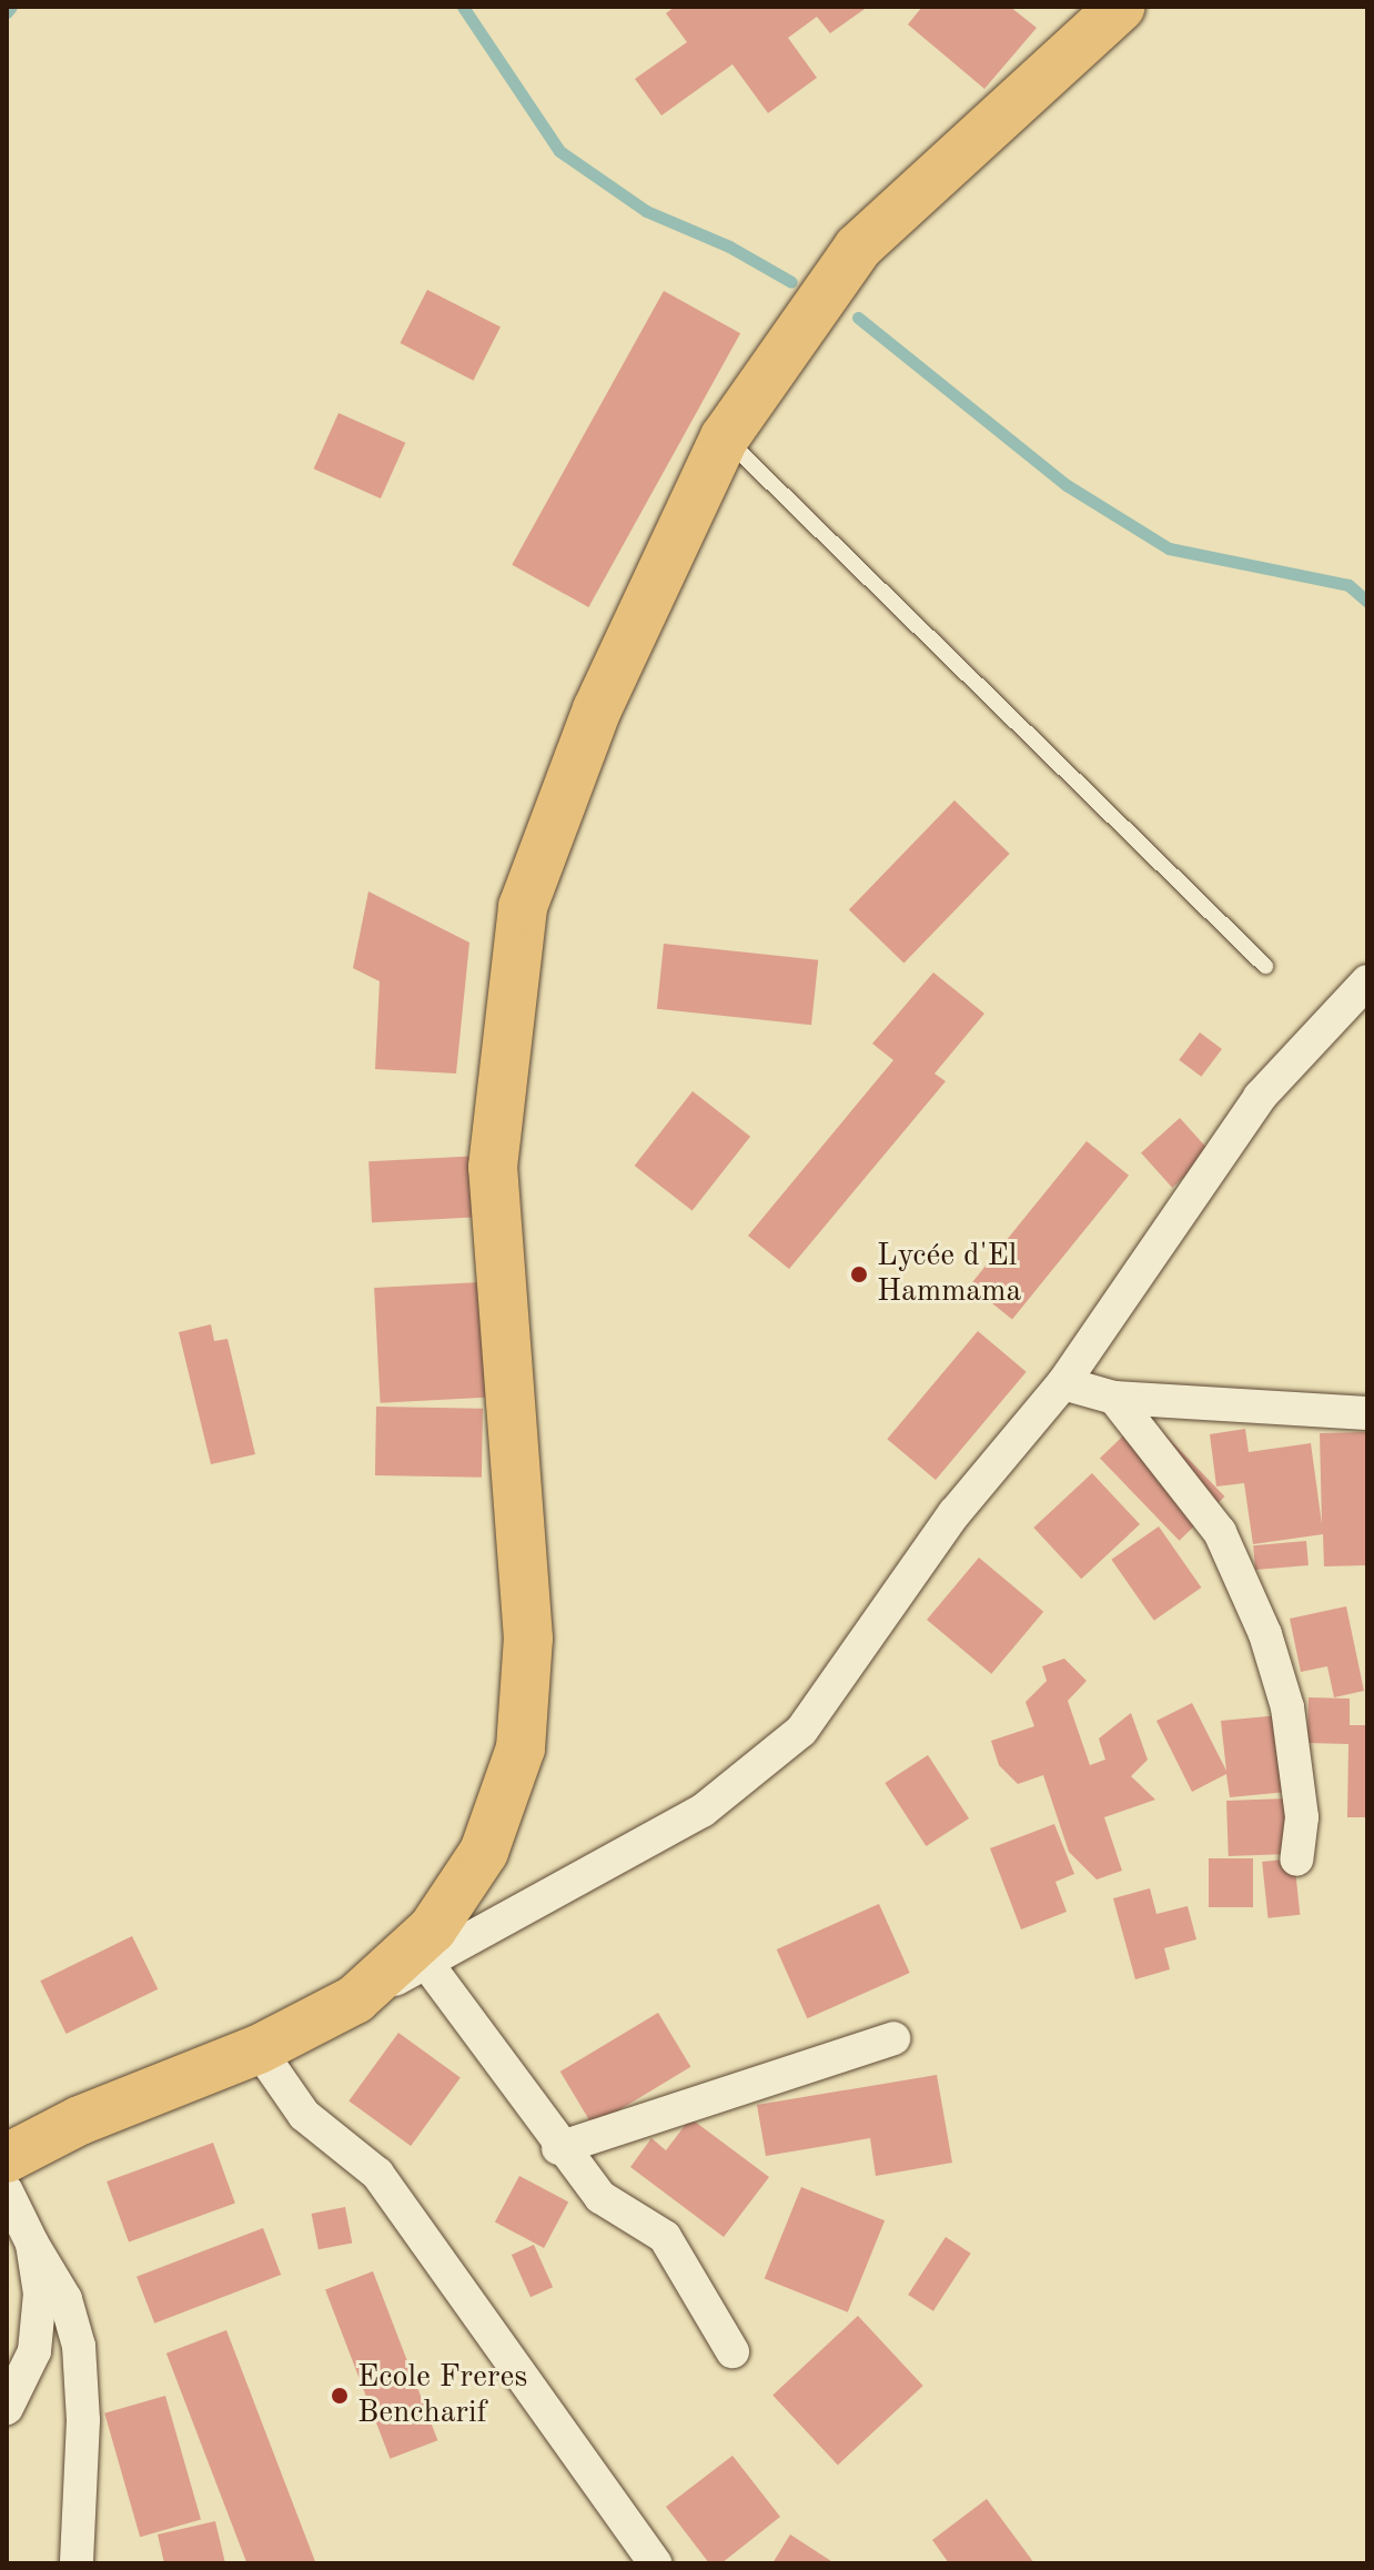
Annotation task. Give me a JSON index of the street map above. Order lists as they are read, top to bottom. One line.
{"places":["Lycée d'El Hammama","Ecole Freres Bencharif"]}
